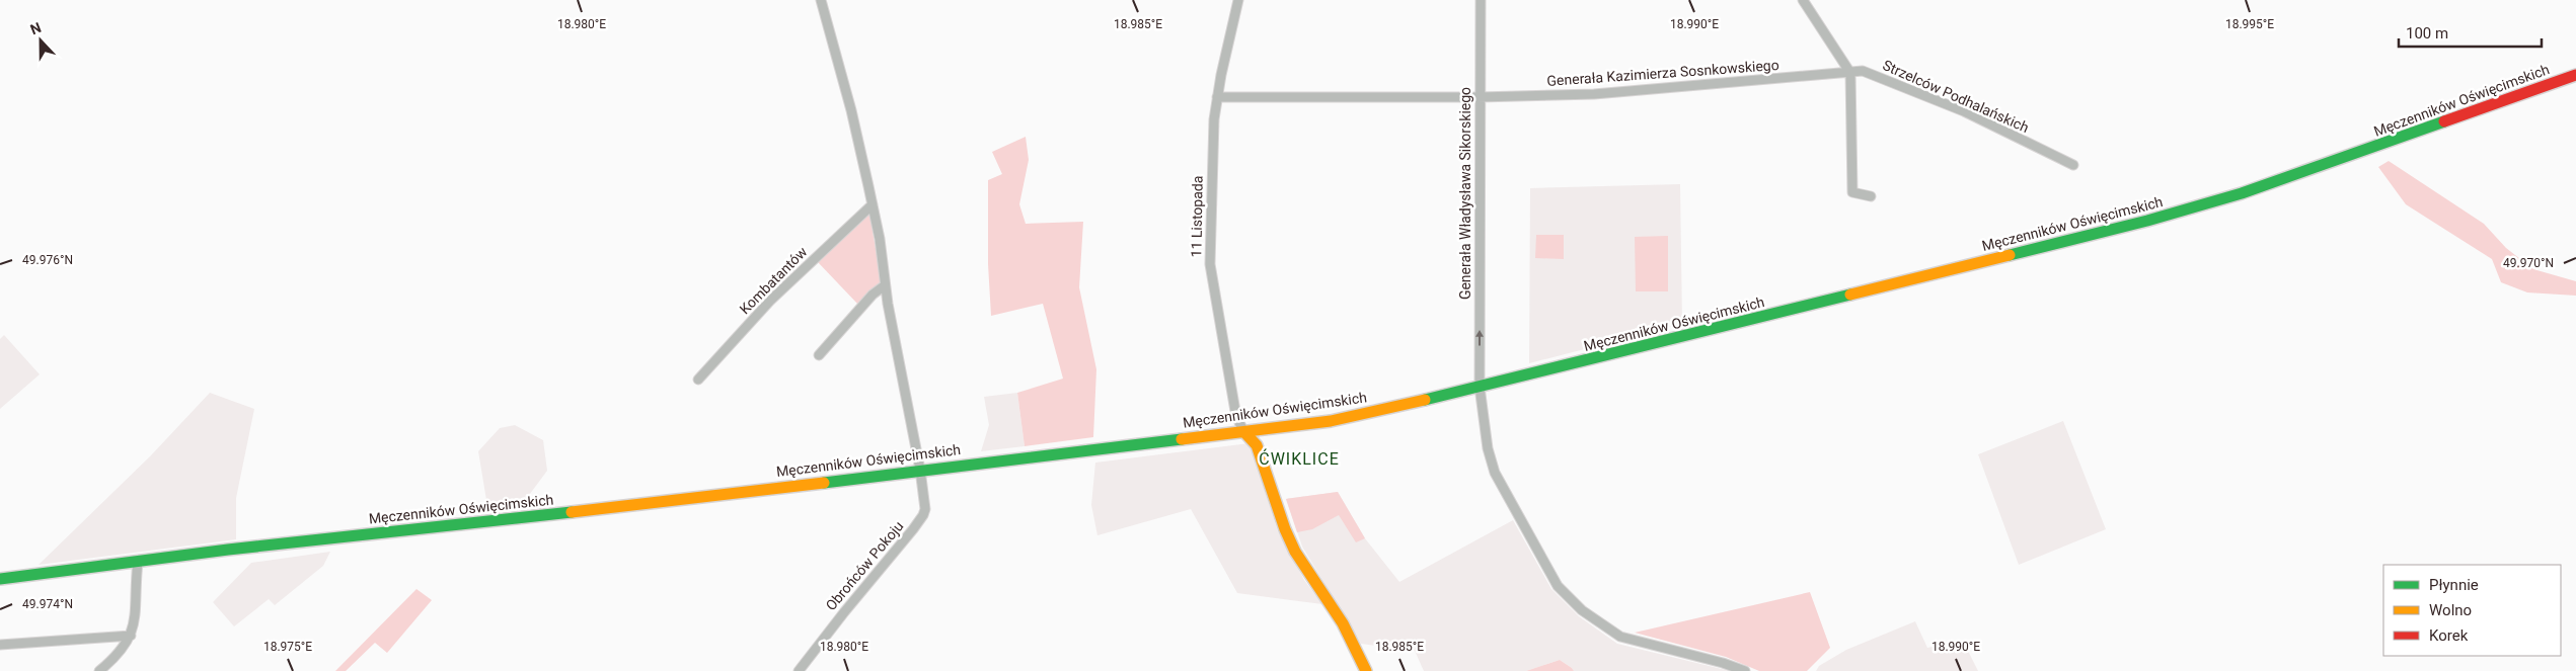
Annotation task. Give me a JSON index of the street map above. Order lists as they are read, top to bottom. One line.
{"streets":{"main road":["Męczenników Oświęcimskich"],"street":["Generała Kazimierza Sosnkowskiego","Strzelców Podhalańskich","Generała Władysława Sikorskiego","11 Listopada","Kombatantów","Obrońców Pokoju"]},"crossings":[["Generała Kazimierza Sosnkowskiego","Strzelców Podhalańskich"],["Generała Kazimierza Sosnkowskiego","Generała Władysława Sikorskiego"],["Generała Kazimierza Sosnkowskiego","11 Listopada"],["Męczenników Oświęcimskich","Generała Władysława Sikorskiego"],["Męczenników Oświęcimskich","11 Listopada"],["Męczenników Oświęcimskich","Obrońców Pokoju"]],"one_way":["Generała Władysława Sikorskiego"],"districts":["ĆWIKLICE"],"legend":["Płynnie","Wolno","Korek"],"scale_bar":"100 m","north":"top","coordinates":["18.980°E","18.985°E","18.995°E","18.990°E","49.976°N","49.970°N","49.974°N","18.975°E"]}
